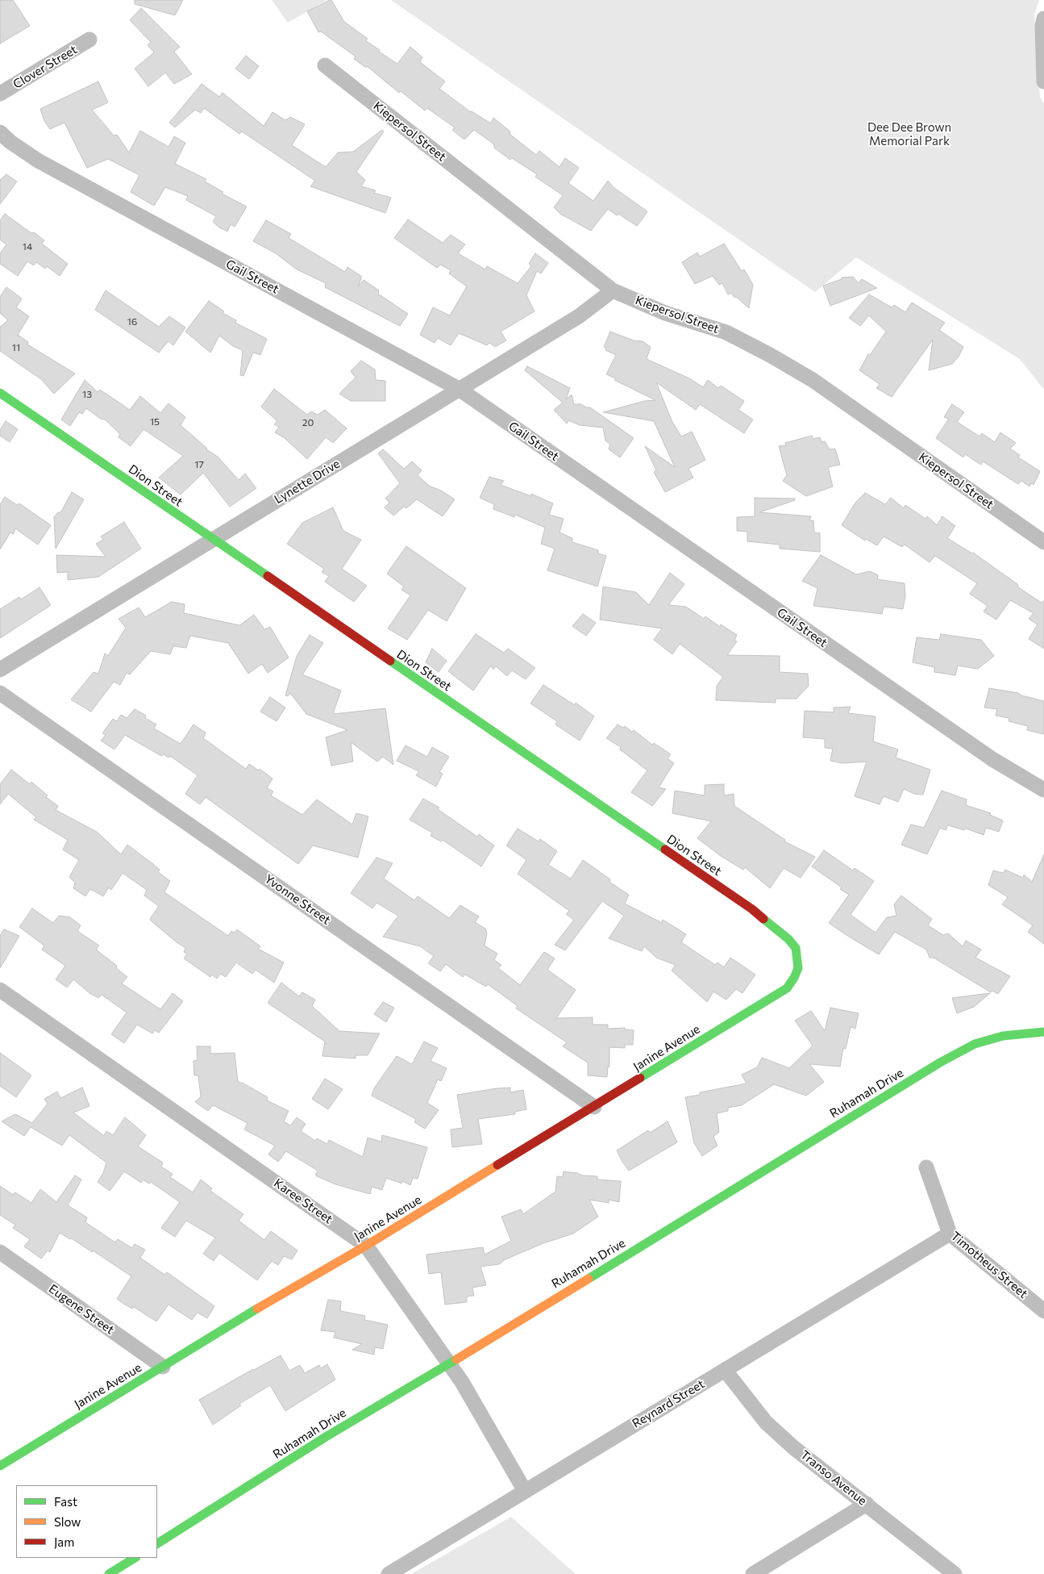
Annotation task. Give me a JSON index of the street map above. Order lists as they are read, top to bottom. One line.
{"streets":{"street":["Clover Street","Kiepersol Street","Gail Street","Lynette Drive","Dion Street","Yvonne Street","Janine Avenue","Ruhamah Drive","Karee Street","Timotheus Street","Eugene Street","Reynard Street","Transo Avenue"]},"crossings":[["Kiepersol Street","Lynette Drive"],["Gail Street","Lynette Drive"],["Lynette Drive","Dion Street"],["Dion Street","Janine Avenue"],["Yvonne Street","Janine Avenue"],["Janine Avenue","Karee Street"],["Janine Avenue","Eugene Street"],["Ruhamah Drive","Karee Street"],["Karee Street","Reynard Street"],["Timotheus Street","Reynard Street"],["Reynard Street","Transo Avenue"]],"parks":["Dee Dee Brown Memorial Park"],"house_numbers":["14","16","11","13","15","20","17"],"legend":["Fast","Slow","Jam"]}
